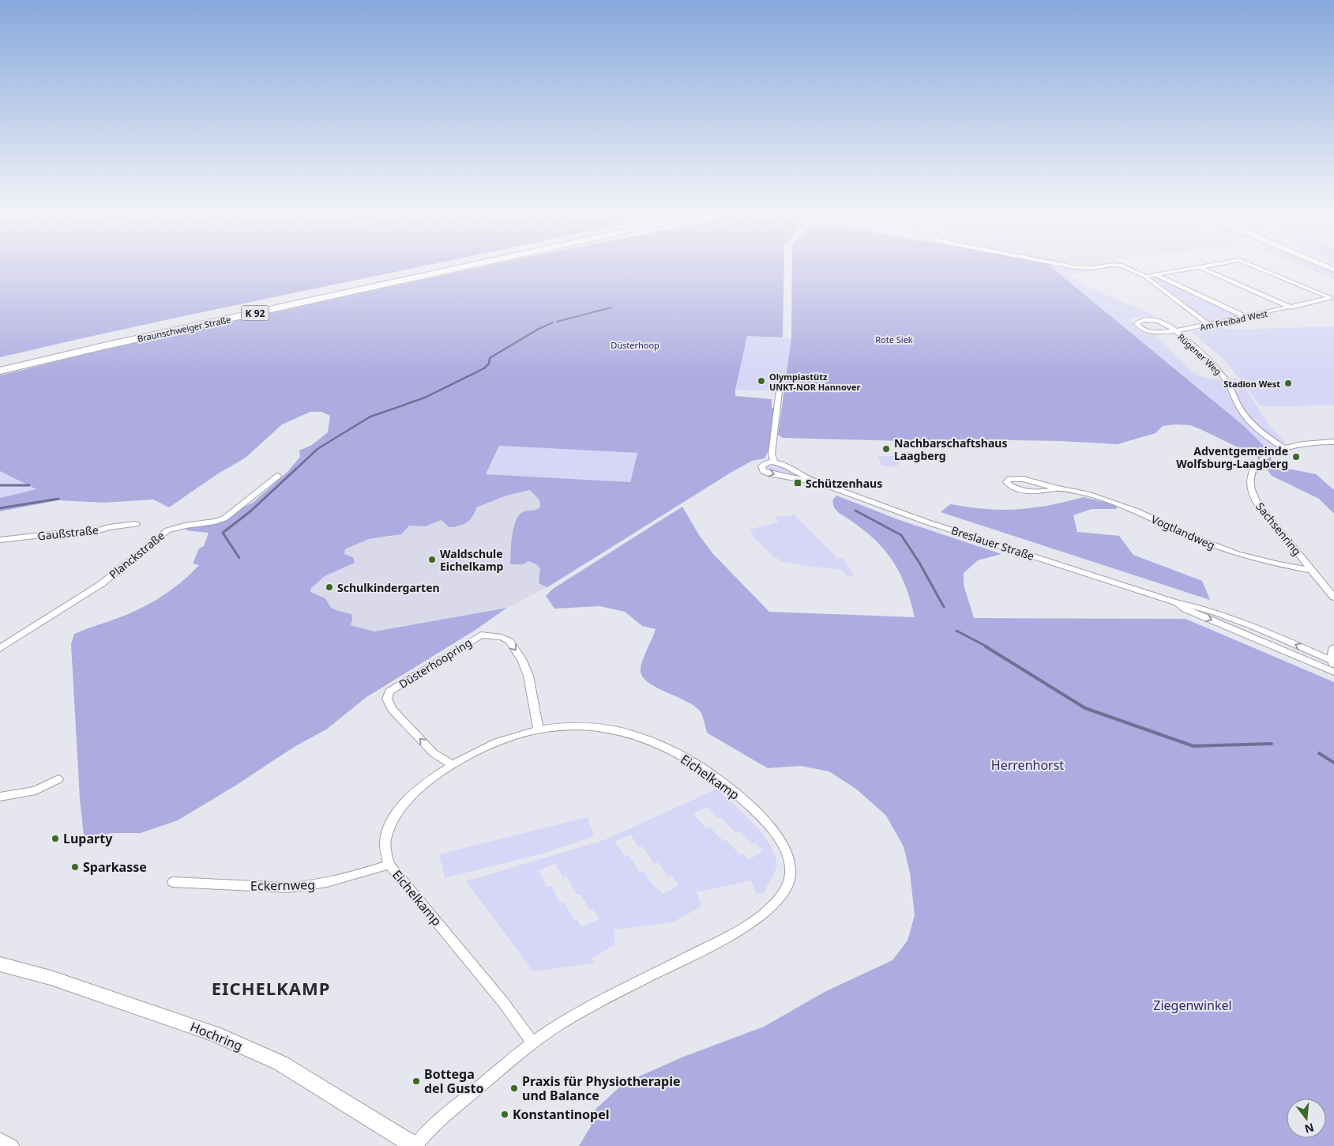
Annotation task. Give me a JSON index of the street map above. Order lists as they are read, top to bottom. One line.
{"streets":{"highway":["K 92","Braunschweiger Straße"],"street":["Am Freibad West","Rügener Weg","Sachsenring","Vogtlandweg","Gaußstraße","Breslauer Straße","Planckstraße","Düsterhoopring","Eichelkamp","Eckernweg","Hochring"]},"crossings":[["Am Freibad West","Rügener Weg"],["Rügener Weg","Sachsenring"],["Sachsenring","Vogtlandweg"],["Düsterhoopring","Eichelkamp"],["Eichelkamp","Eckernweg"],["Eichelkamp","Hochring"]],"districts":["EICHELKAMP"],"parks":["Rote Siek","Düsterhoop","Herrenhorst","Ziegenwinkel"],"places":{"other":["Olympiastütz UNKT-NOR Hannover","Stadion West","Nachbarschaftshaus Laagberg","Adventgemeinde Wolfsburg-Laagberg","Waldschule Eichelkamp","Schulkindergarten","Luparty","Sparkasse","Bottega del Gusto","Praxis für Physiotherapie und Balance","Konstantinopel"],"transit":["Schützenhaus"]},"north":"bottom"}
